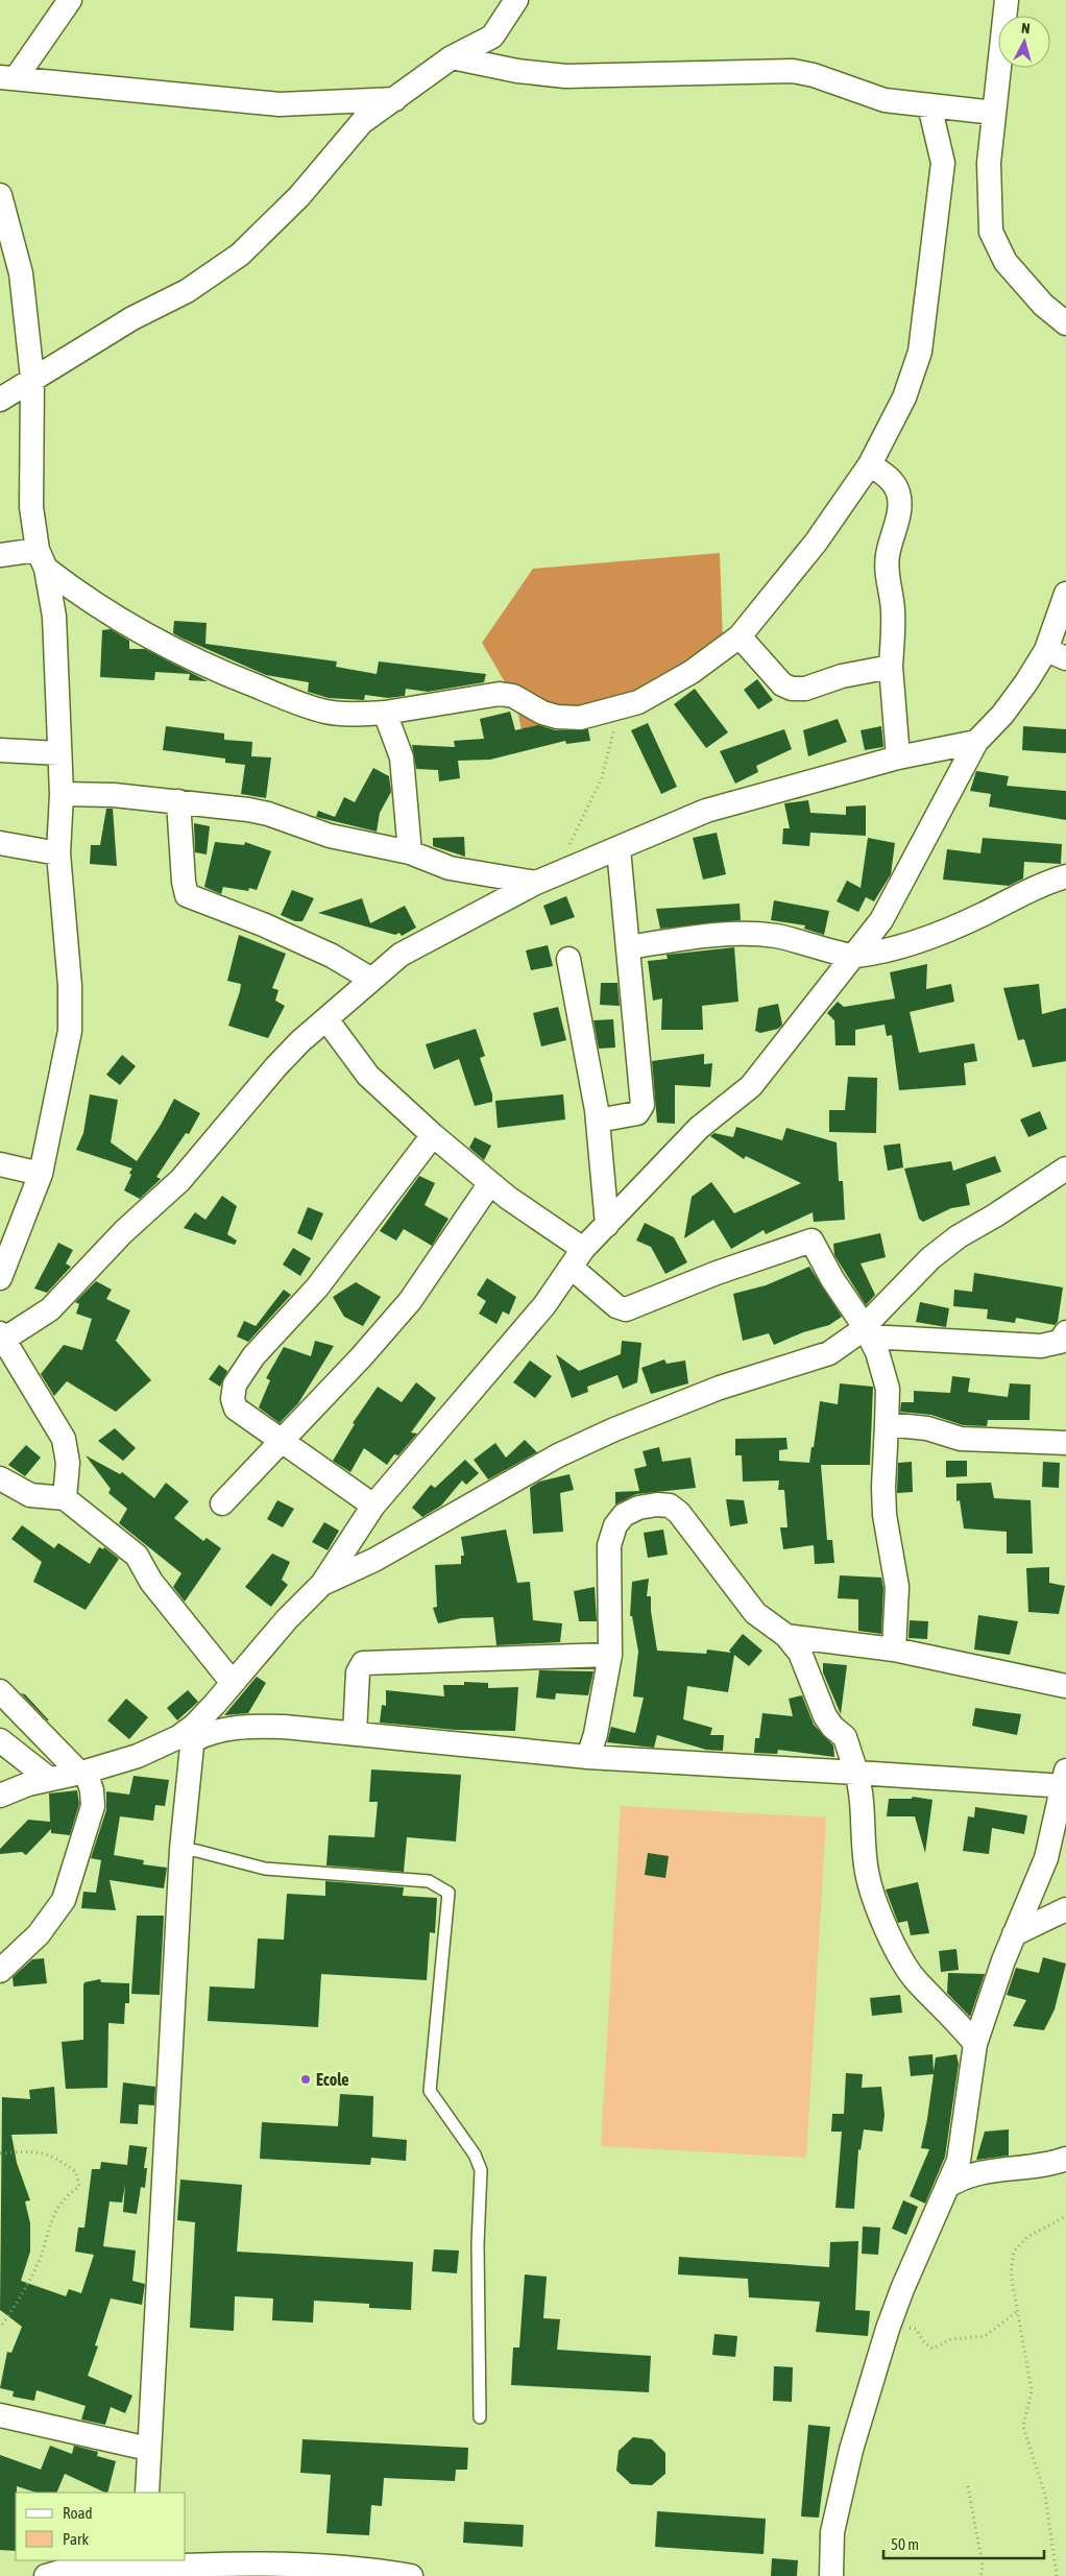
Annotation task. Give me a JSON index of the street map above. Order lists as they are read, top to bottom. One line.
{"places":["Ecole"],"legend":["Road","Park"],"scale_bar":"50 m","north":"top"}
